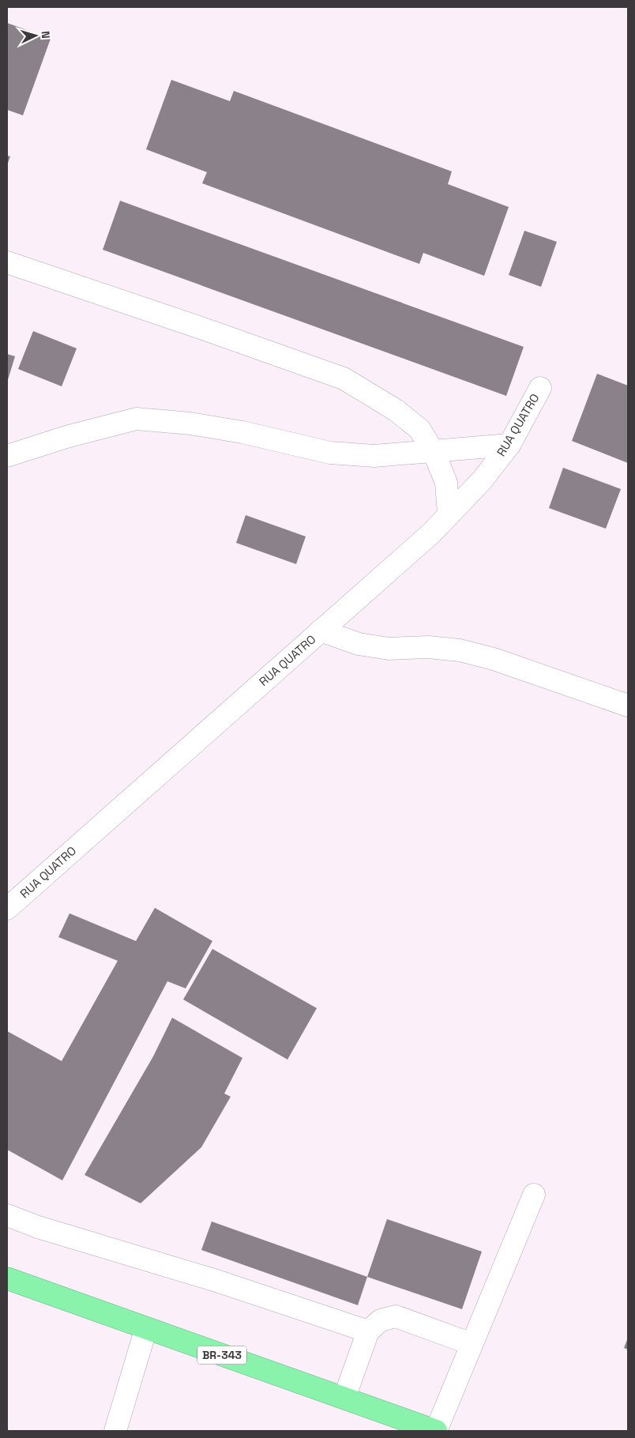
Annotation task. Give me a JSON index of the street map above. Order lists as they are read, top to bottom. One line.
{"streets":{"highway":["BR-343"],"street":["RUA QUATRO"]},"north":"right"}
